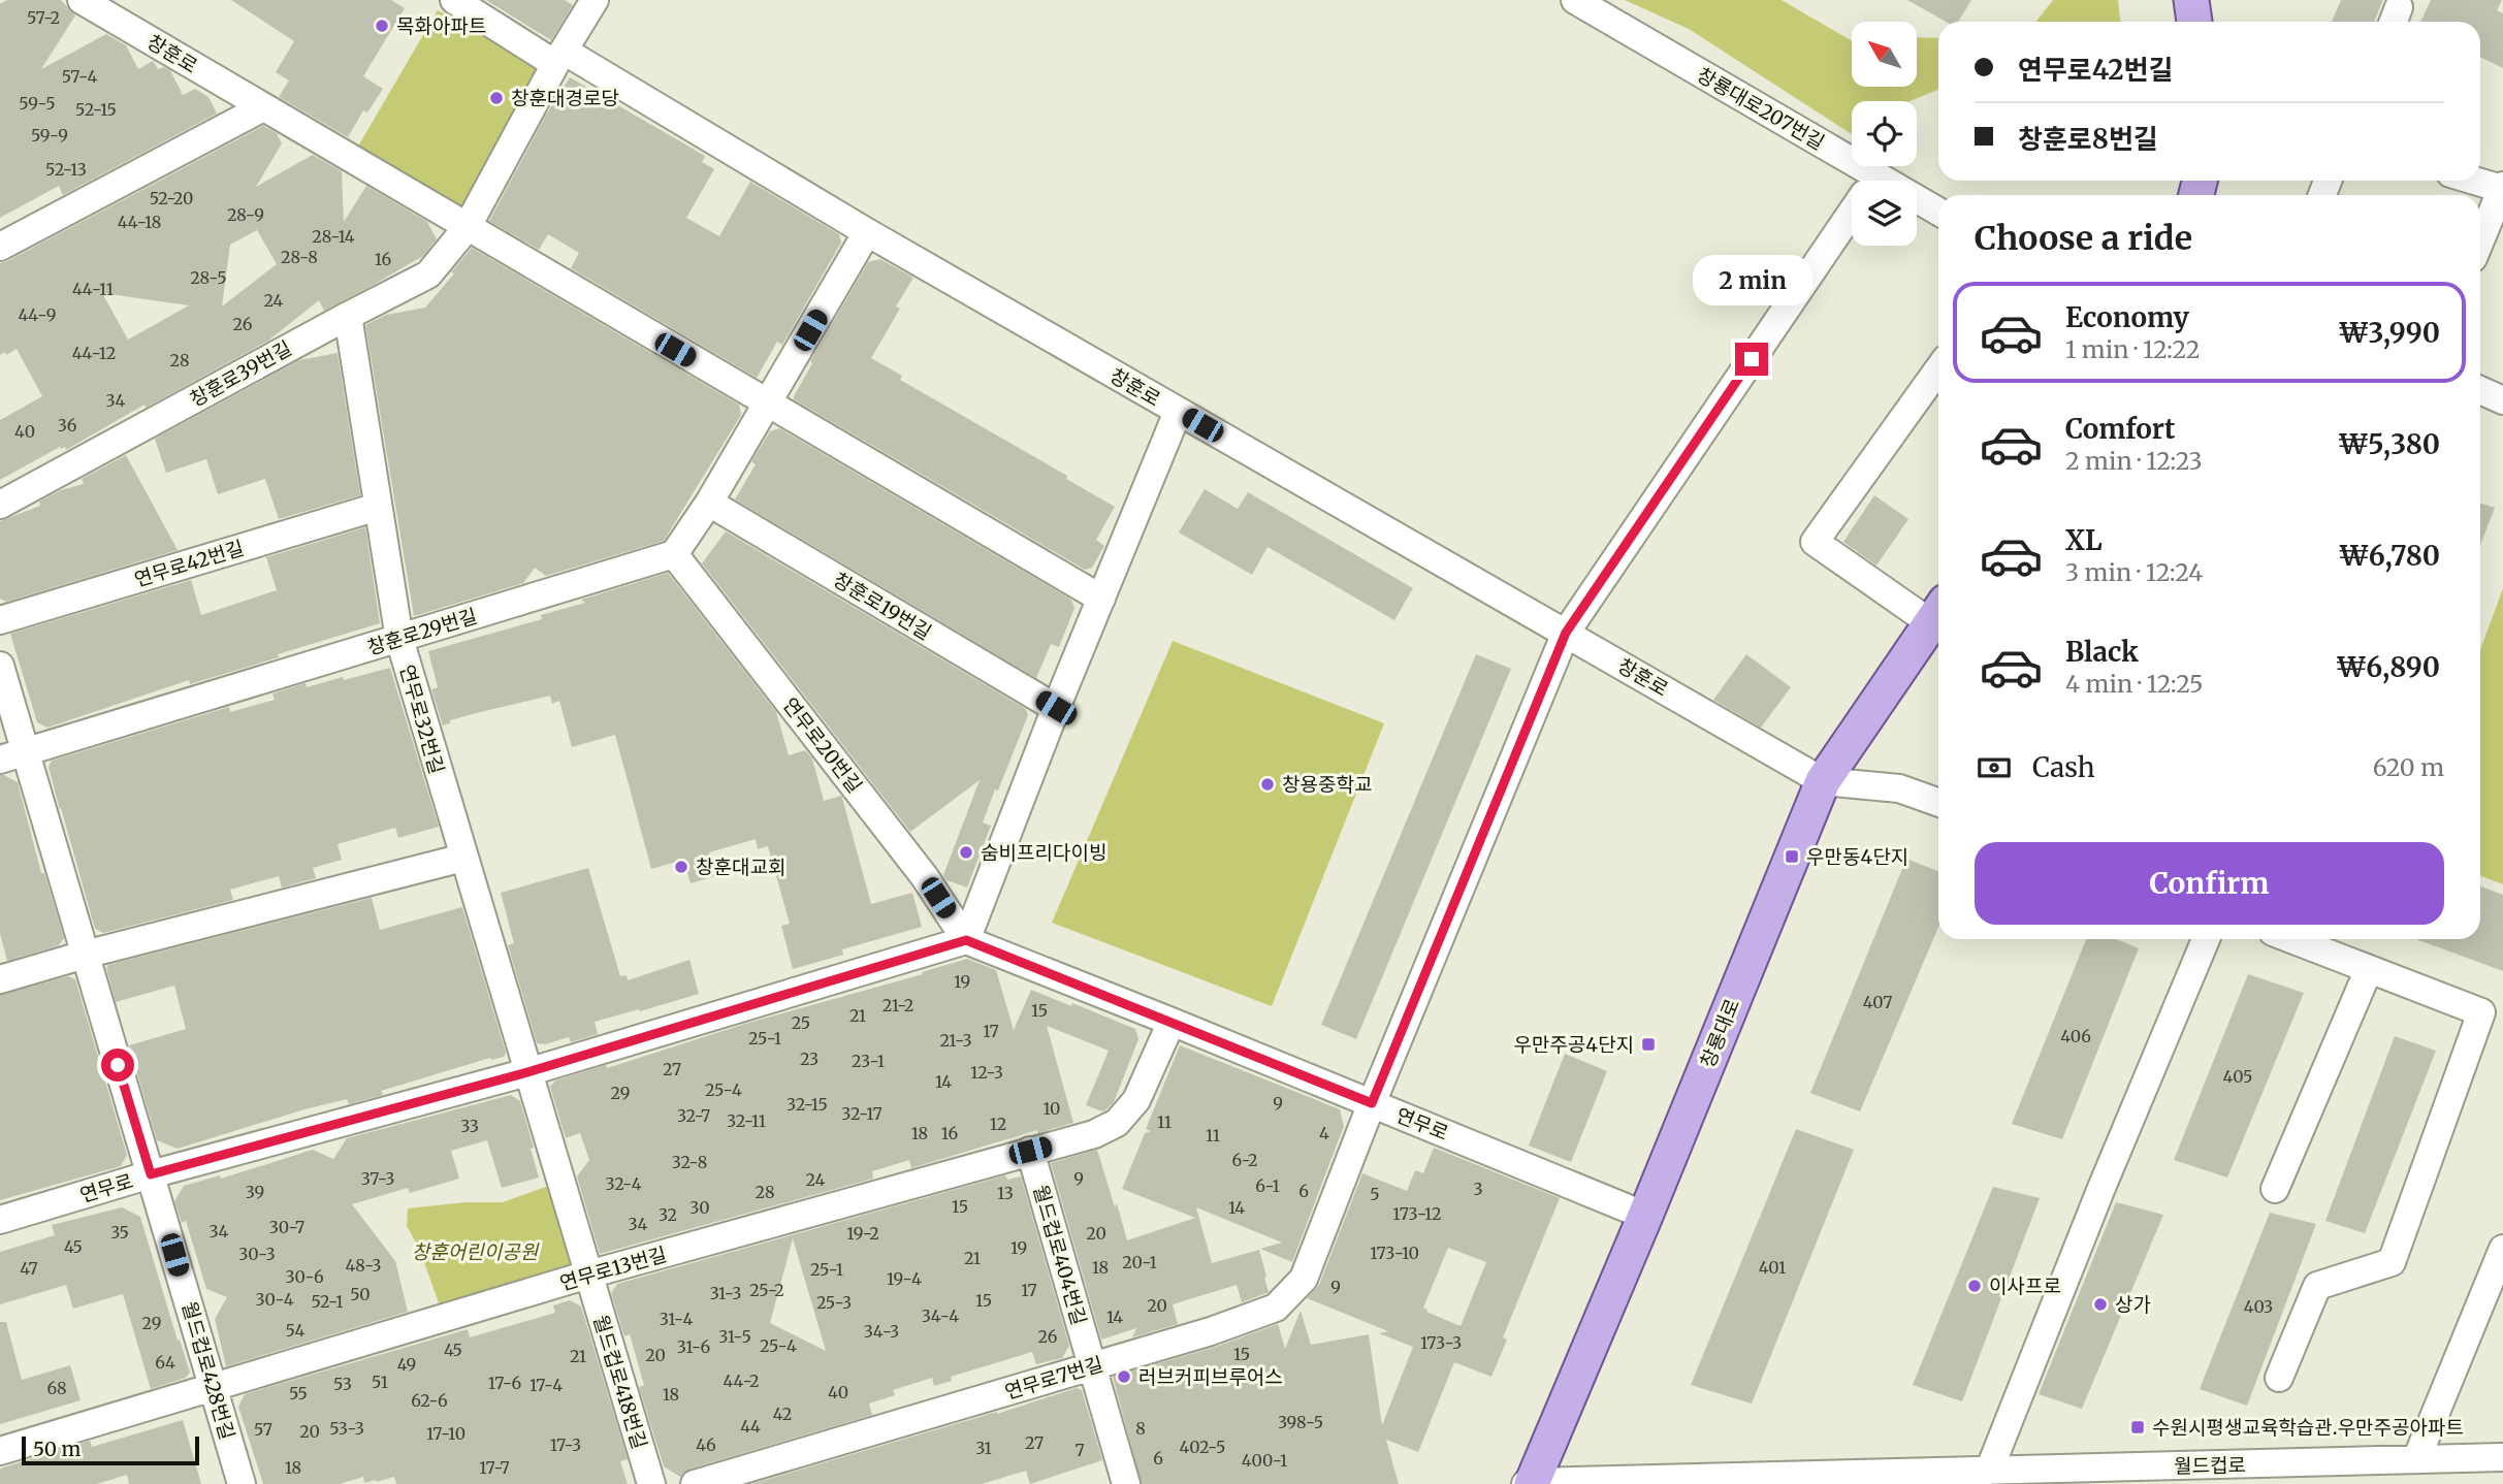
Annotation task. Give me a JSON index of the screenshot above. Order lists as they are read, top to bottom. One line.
{"streets":{"main road":["창룡대로"],"street":["창훈로","창룡대로207번길","창훈로39번길","연무로42번길","창훈로19번길","창훈로29번길","연무로32번길","연무로20번길","연무로","월드컵로404번길","연무로13번길","월드컵로428번길","연무로7번길","월드컵로418번길","월드컵로"]},"crossings":[["창훈로","창훈로39번길"],["창훈로","창룡대로"],["창훈로","연무로7번길"],["창훈로39번길","연무로32번길"],["연무로42번길","연무로32번길"],["창훈로29번길","연무로32번길"],["창훈로29번길","연무로20번길"],["연무로32번길","연무로"],["연무로32번길","월드컵로418번길"],["연무로20번길","연무로"],["창룡대로","연무로"],["창룡대로","월드컵로"],["연무로","연무로13번길"],["연무로","월드컵로428번길"],["연무로","연무로7번길"],["연무로","월드컵로418번길"],["월드컵로404번길","연무로13번길"],["월드컵로404번길","연무로7번길"],["연무로13번길","월드컵로428번길"],["연무로13번길","월드컵로418번길"]],"parks":["창훈어린이공원"],"places":{"other":["목화아파트","창훈대경로당","창용중학교","숨비프리다이빙","창훈대교회","이사프로","상가","러브커피브루어스"],"transit":["우만동4단지","우만주공4단지","수원시평생교육학습관.우만주공아파트"]},"house_numbers":["57-2","57-4","59-5","52-15","59-9","52-13","52-20","28-9","44-18","28-14","28-8","16","28-5","44-11","24","44-9","26","44-12","28","34","36","40","19","407","21-2","15","21","25","17","406","25-1","21-3","23","23-1","27","12-3","405","14","25-4","29","9","32-15","10","32-17","32-7","32-11","11","12","33","18","16","4","11","6-2","32-8","37-3","9","24","32-4","6-1","3","6","39","28","13","5","15","30","14","173-12","32","34","30-7","34","35","19-2","20","45","19","173-10","30-3","21","20-1","48-3","18","401","47","25-1","30-6","19-4","9","25-2","17","31-3","50","30-4","15","52-1","25-3","20","403","34-4","14","31-4","29","54","34-3","31-5","26","173-3","25-4","31-6","45","15","20","21","64","49","44-2","51","17-6","53","17-4","68","40","55","18","62-6","42","398-5","44","53-3","8","57","20","17-10","27","17-3","46","402-5","31","7","6","400-1","18","17-7"],"scale_bar":"50 m","north":"top left","page":{"banner":["연무로42번길","창훈로8번길"],"heading":"Choose a ride","bubble":"2 min","list":[{"name":"Economy","note":"1 min · 12:22","value":"₩3,990"},{"name":"Comfort","note":"2 min · 12:23","value":"₩5,380"},{"name":"XL","note":"3 min · 12:24","value":"₩6,780"},{"name":"Black","note":"4 min · 12:25","value":"₩6,890"}],"pay":["Cash","620 m"],"buttons":"Confirm","scale":"50 m"}}
